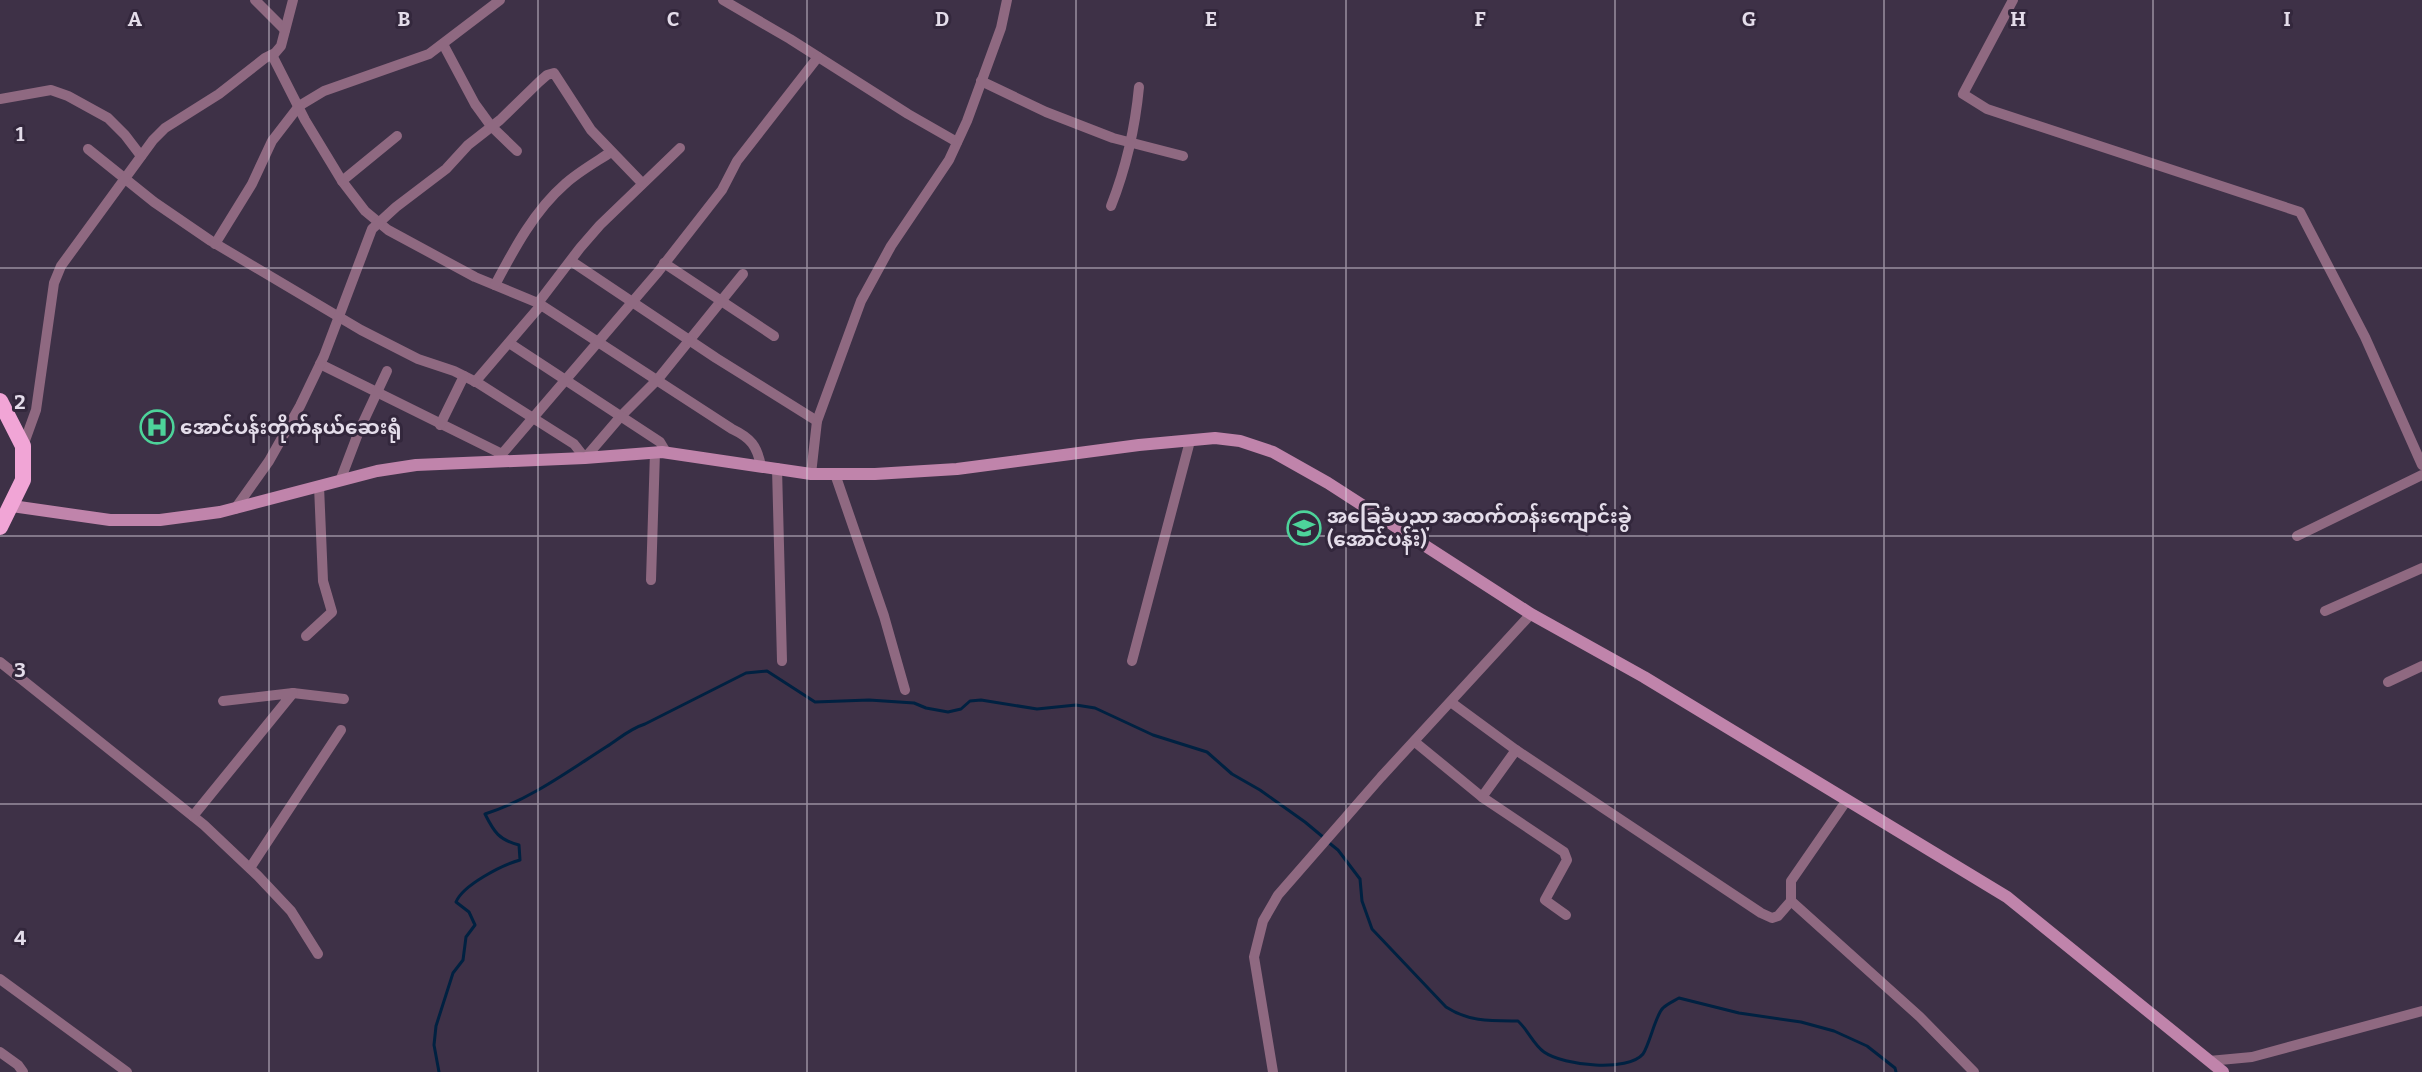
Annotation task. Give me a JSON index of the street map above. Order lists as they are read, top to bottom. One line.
{"places":{"hospital":["အောင်ပန်းတိုက်နယ်ဆေးရုံ"],"school or university":["အခြေခံပညာ အထက်တန်းကျောင်းခွဲ (အောင်ပန်း)"]},"grid":{"columns":["A","B","C","D","E","F","G","H","I"],"rows":["1","2","3","4"]}}
